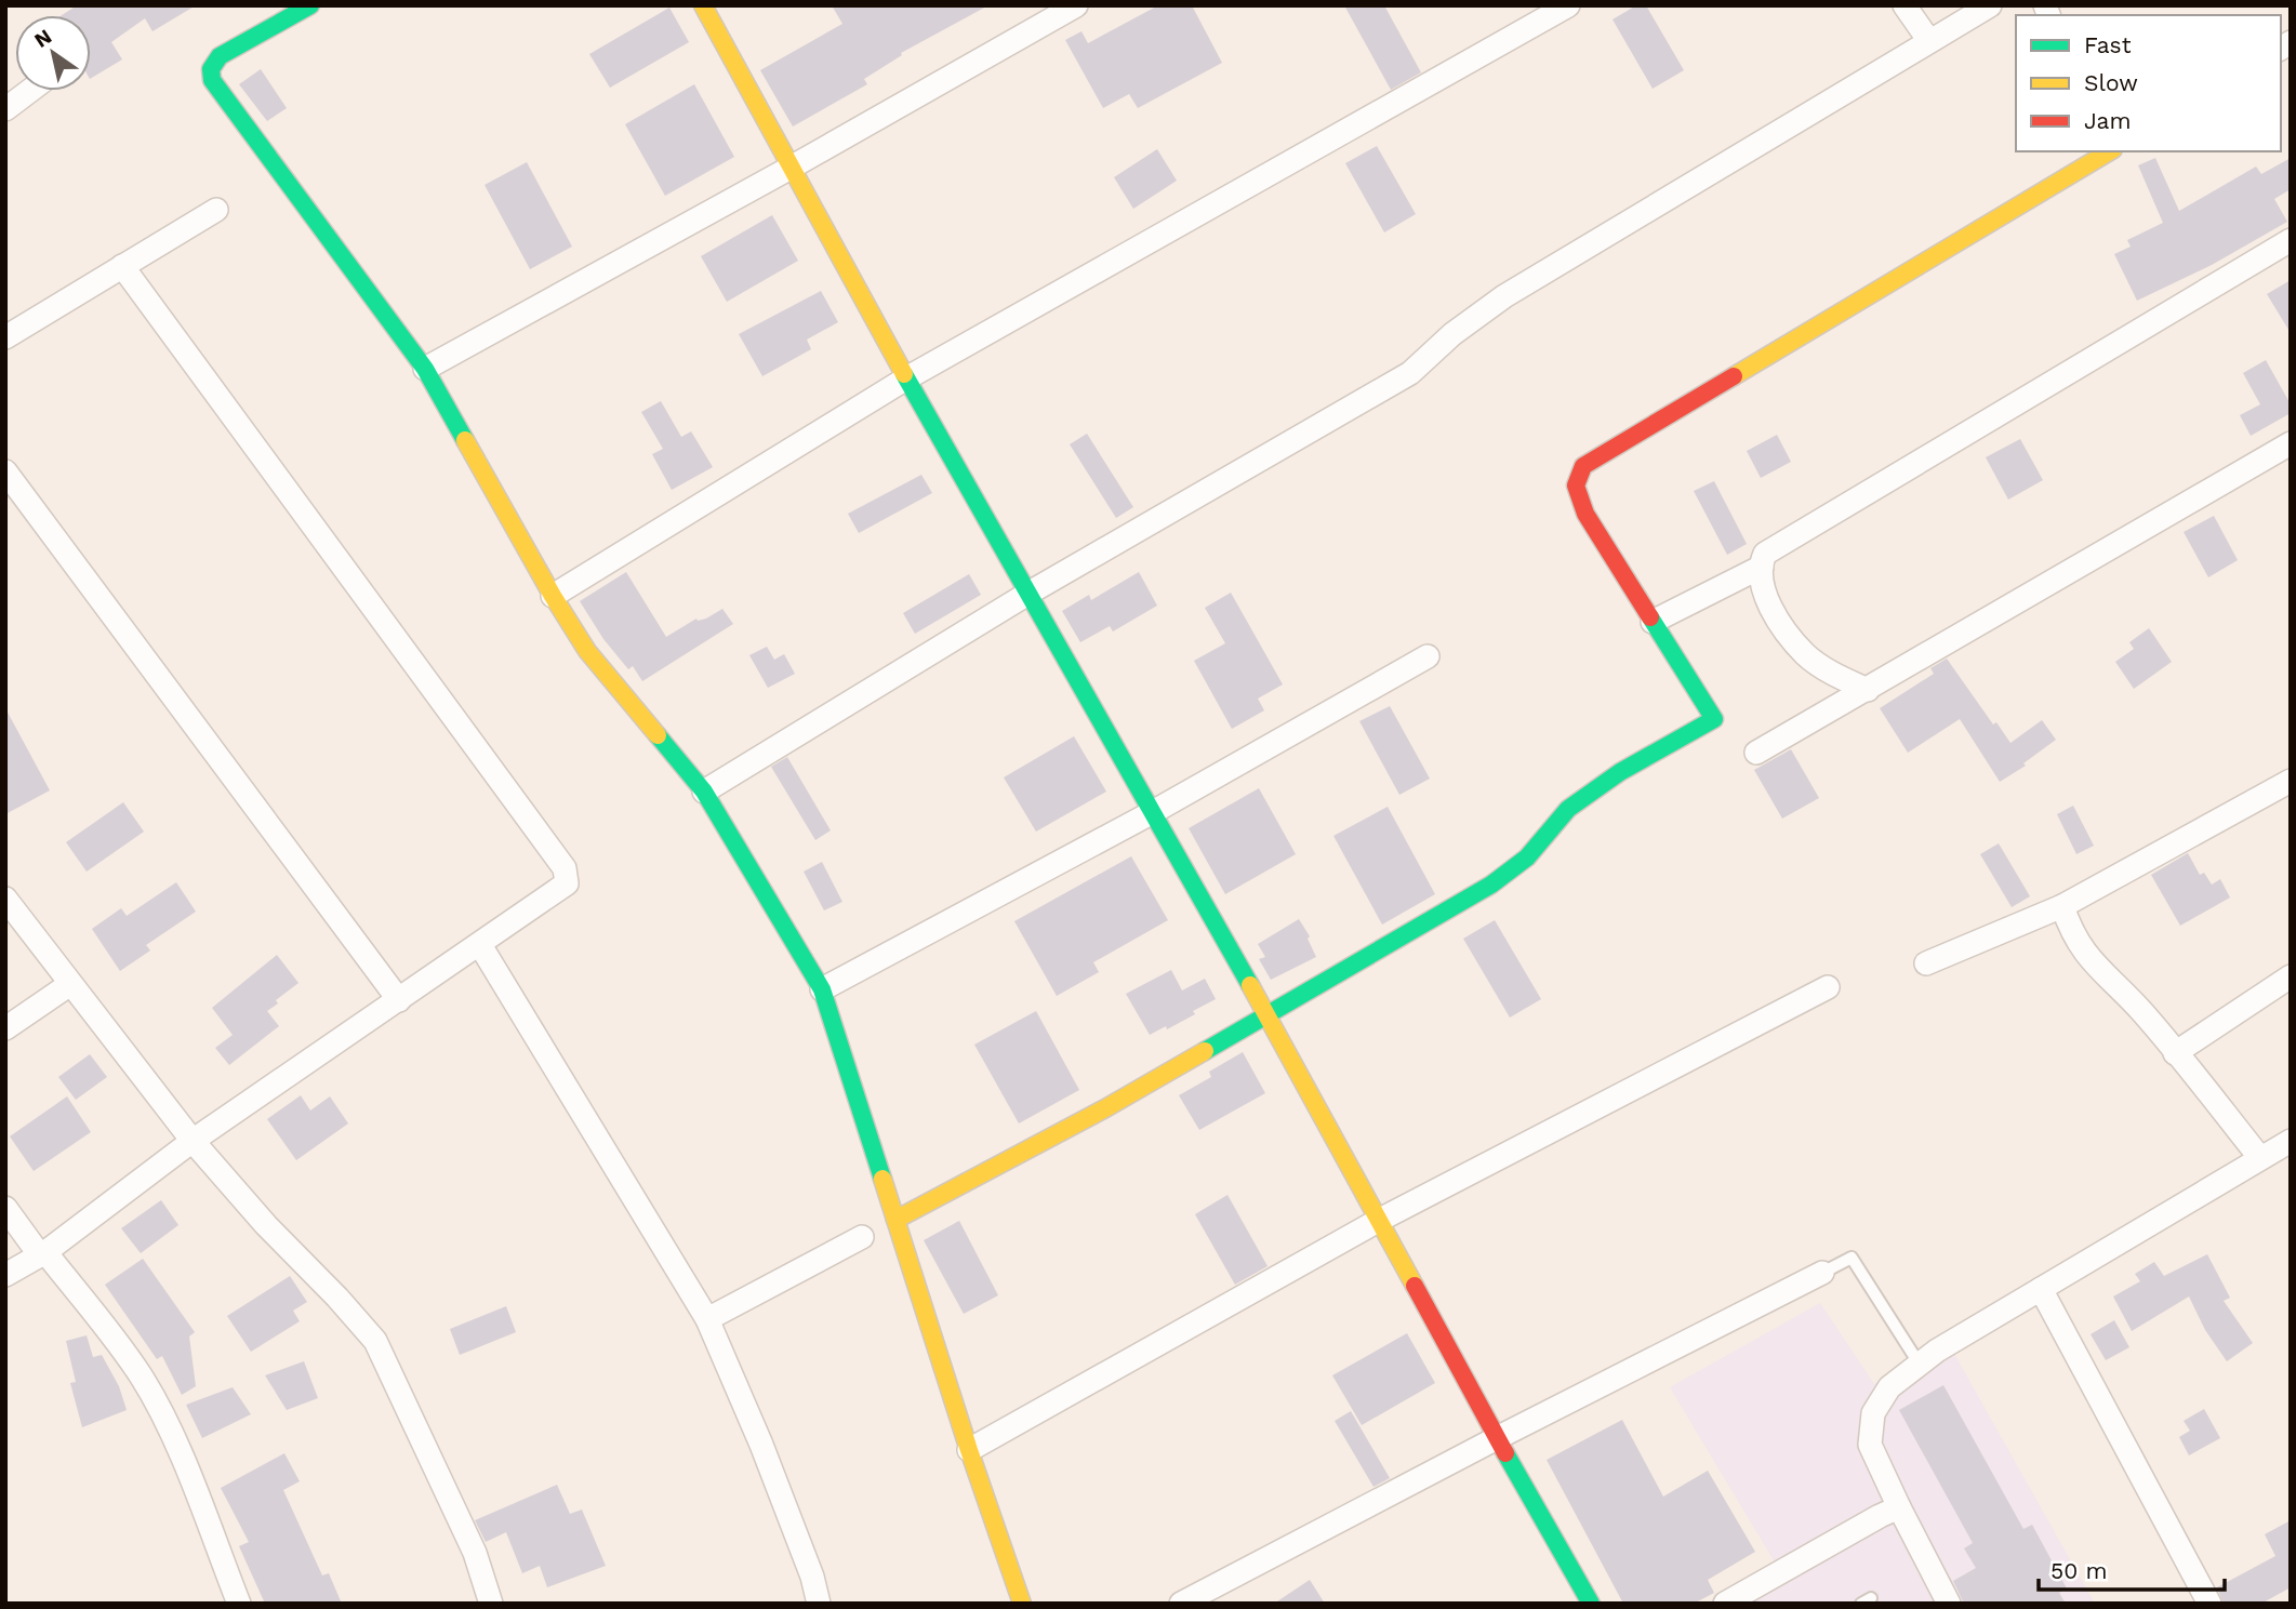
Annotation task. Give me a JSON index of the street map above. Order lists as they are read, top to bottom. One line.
{"legend":["Fast","Slow","Jam"],"scale_bar":"50 m","north":"top left"}
